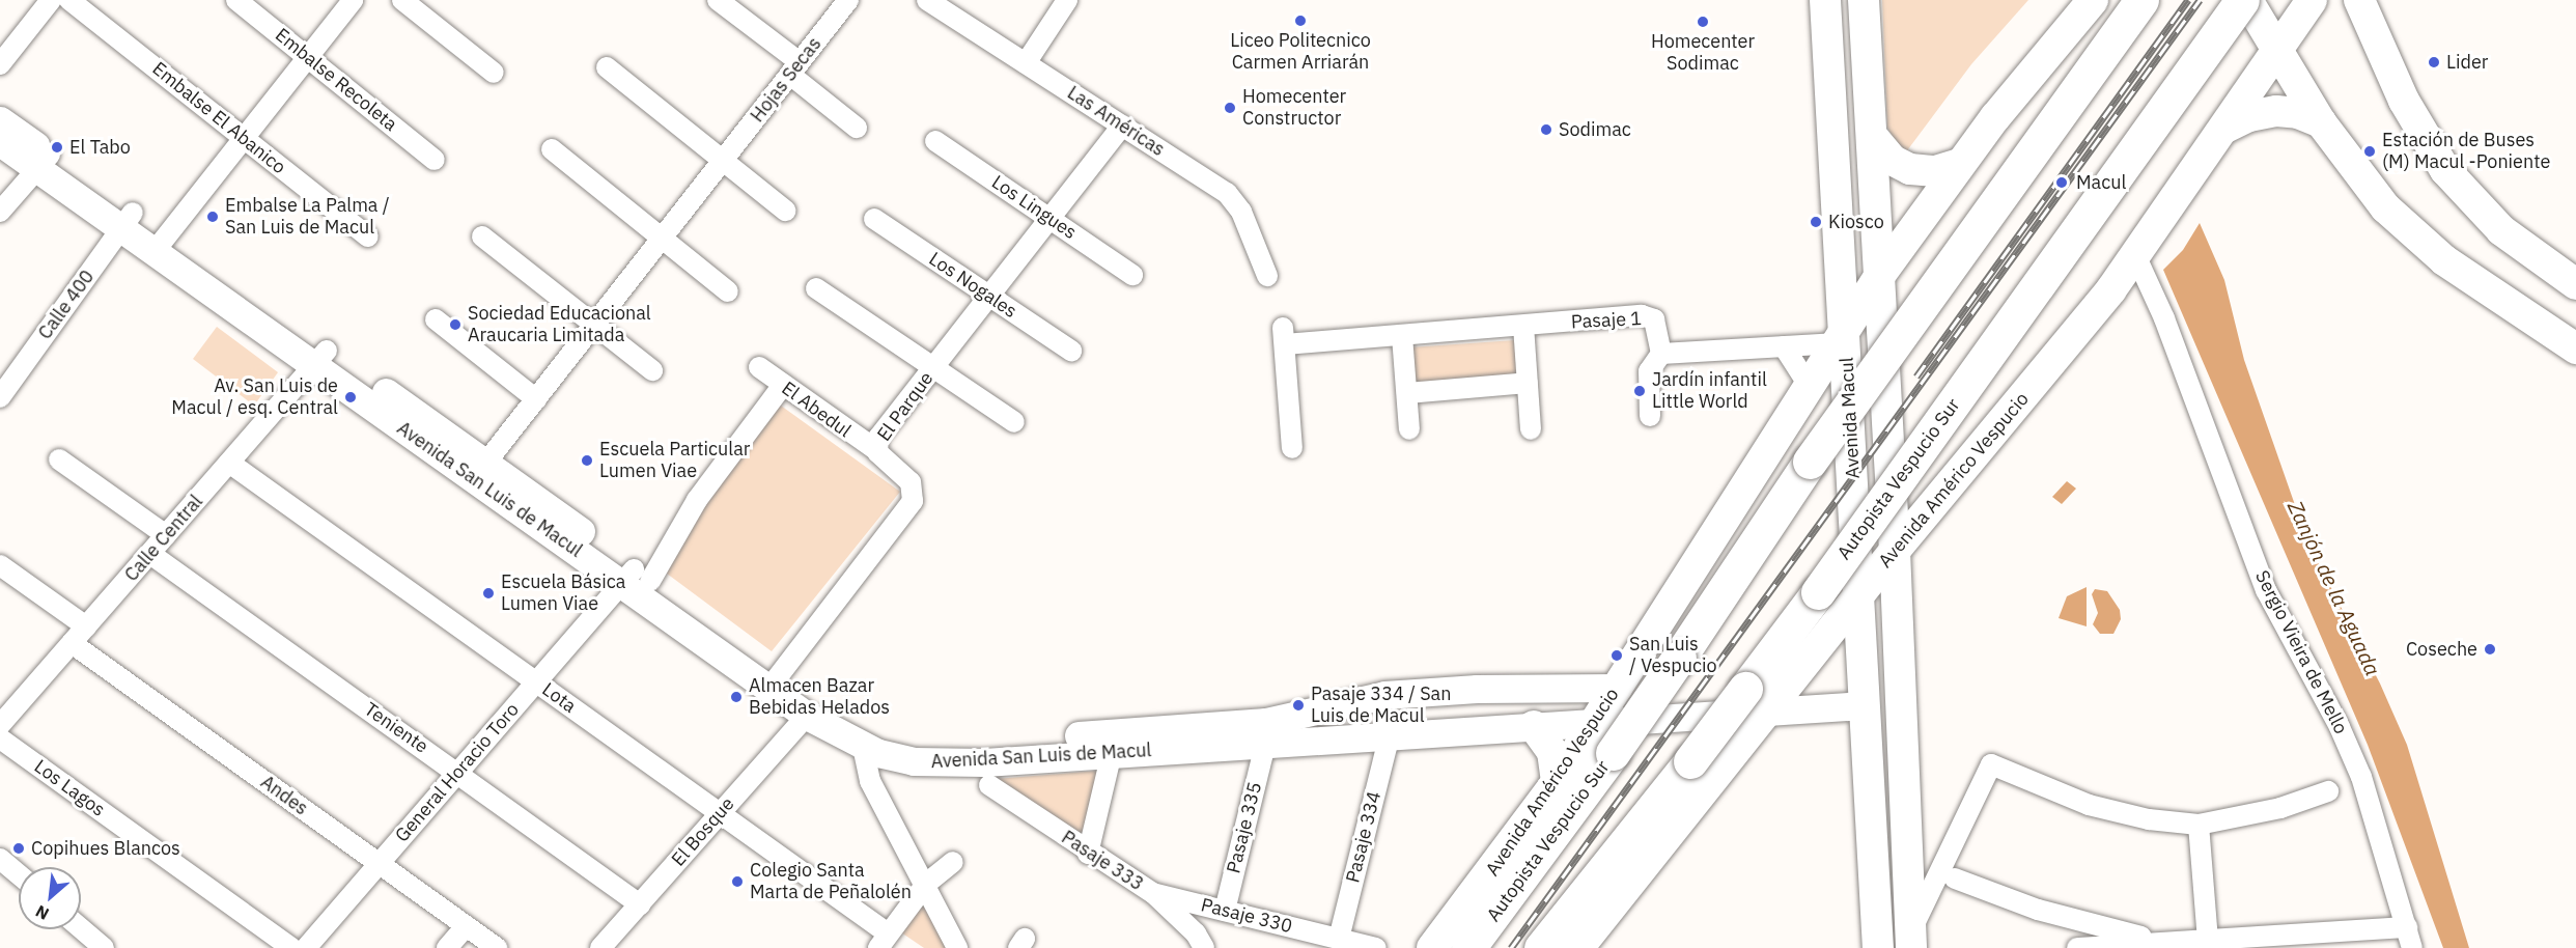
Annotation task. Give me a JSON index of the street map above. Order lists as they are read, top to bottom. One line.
{"streets":{"highway":["Autopista Vespucio Sur"],"main road":["Avenida Macul","Avenida Américo Vespucio"],"street":["Embalse Recoleta","Hojas Secas","Embalse El Abanico","Las Américas","Los Lingues","Los Nogales","Calle 400","Pasaje 1","El Parque","El Abedul","Avenida San Luis de Macul","Calle Central","Sergio Vieira de Mello","Lota","Teniente","General Horacio Toro","Los Lagos","Andes","Pasaje 335","El Bosque","Pasaje 334","Pasaje 333","Pasaje 330"]},"crossings":[["Hojas Secas","Avenida San Luis de Macul"],["Las Américas","El Parque"],["Los Lingues","El Parque"],["Los Nogales","El Parque"],["Calle 400","Avenida San Luis de Macul"],["El Parque","El Abedul"],["El Parque","Avenida San Luis de Macul"],["El Abedul","General Horacio Toro"],["Avenida Macul","Avenida Américo Vespucio"],["Avenida Macul","Avenida San Luis de Macul"],["Autopista Vespucio Sur","Avenida Américo Vespucio"],["Autopista Vespucio Sur","Avenida San Luis de Macul"],["Avenida Américo Vespucio","Avenida San Luis de Macul"],["Avenida Américo Vespucio","Sergio Vieira de Mello"],["Avenida San Luis de Macul","Calle Central"],["Avenida San Luis de Macul","General Horacio Toro"],["Avenida San Luis de Macul","Pasaje 335"],["Avenida San Luis de Macul","El Bosque"],["Avenida San Luis de Macul","Pasaje 334"],["Calle Central","Lota"],["Calle Central","Teniente"],["Calle Central","Andes"],["Lota","General Horacio Toro"],["Lota","El Bosque"],["Teniente","General Horacio Toro"],["Teniente","El Bosque"],["General Horacio Toro","Andes"],["Pasaje 335","Pasaje 330"],["Pasaje 334","Pasaje 330"],["Pasaje 333","Pasaje 330"]],"water":["Zanjón de la Aguada"],"places":["Liceo Politecnico Carmen Arriarán","Homecenter Sodimac","Lider","Homecenter Constructor","Sodimac","El Tabo","Estación de Buses (M) Macul -Poniente","Macul","Embalse La Palma / San Luis de Macul","Kiosco","Sociedad Educacional Araucaria Limitada","Jardín infantil Little World","Av. San Luis de Macul / esq. Central","Escuela Particular Lumen Viae","Escuela Básica Lumen Viae","Coseche","San Luis / Vespucio","Almacen Bazar Bebidas Helados","Pasaje 334 / San Luis de Macul","Copihues Blancos","Colegio Santa Marta de Peñalolén"],"north":"bottom left"}
